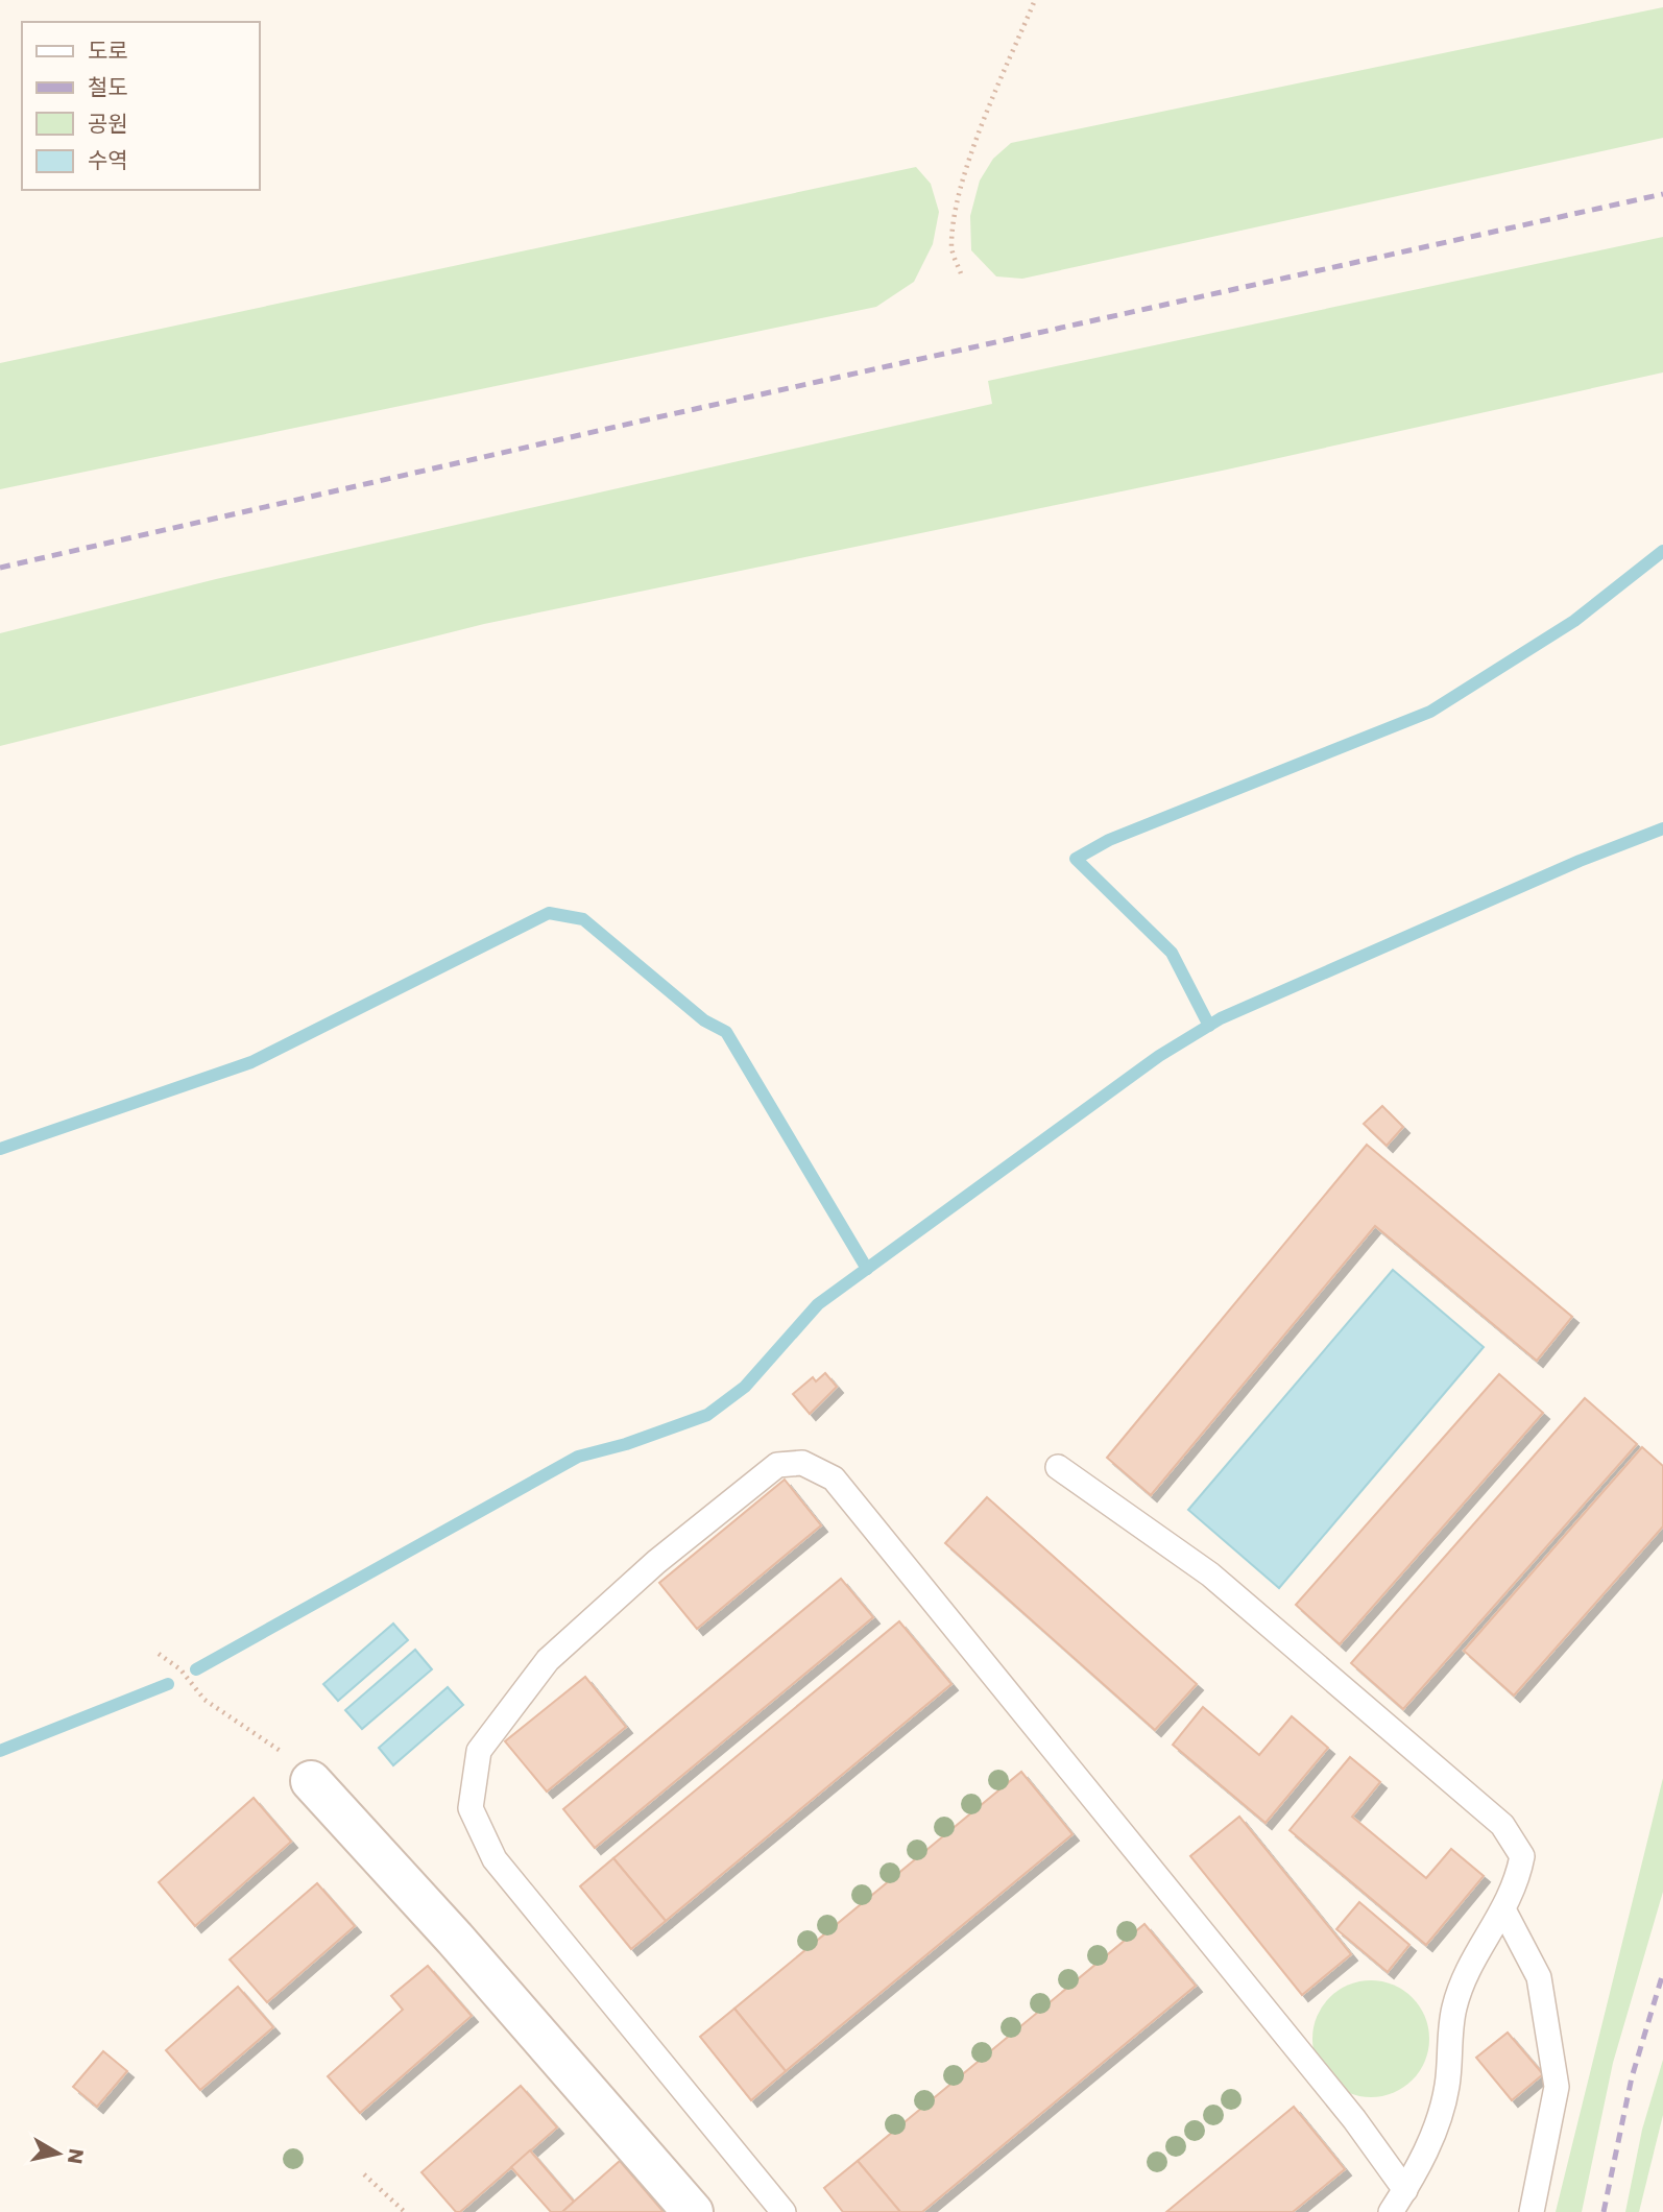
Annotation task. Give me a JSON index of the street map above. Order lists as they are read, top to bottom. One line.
{"legend":["도로","철도","공원","수역"],"north":"right"}
